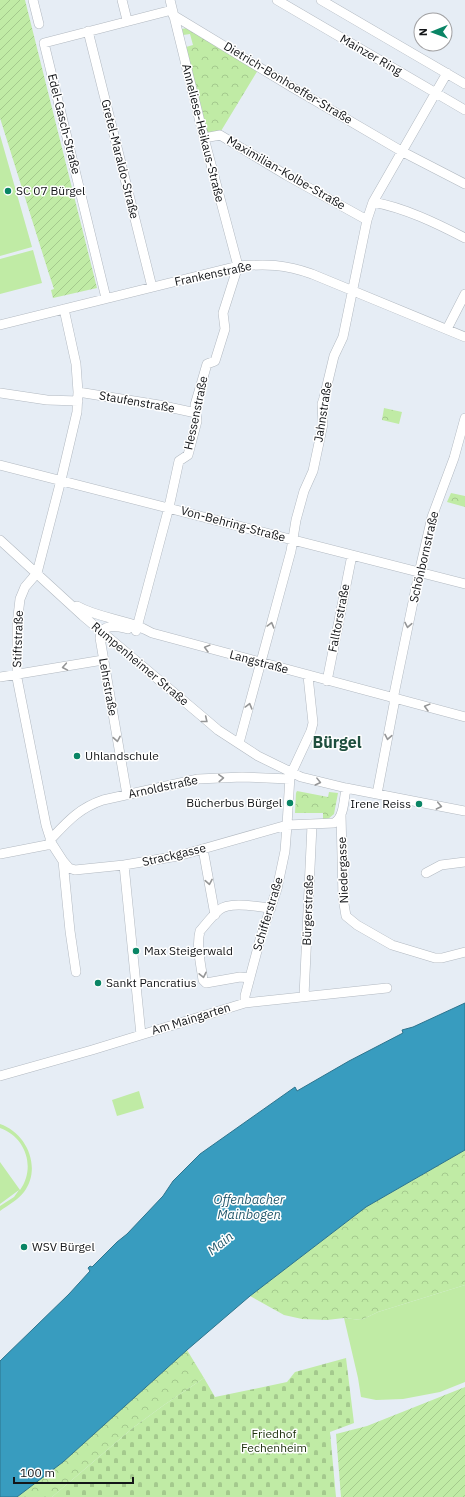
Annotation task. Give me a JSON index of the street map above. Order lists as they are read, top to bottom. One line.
{"streets":{"street":["Mainzer Ring","Dietrich-Bonhoeffer-Straße","Edel-Gasch-Straße","Anneliese-Heikaus-Straße","Gretel-Maraldo-Straße","Maximilian-Kolbe-Straße","Frankenstraße","Staufenstraße","Jahnstraße","Hessenstraße","Von-Behring-Straße","Schönbornstraße","Falltorstraße","Stiftstraße","Langstraße","Rumpenheimer Straße","Lehrstraße","Arnoldstraße","Strackgasse","Niedergasse","Bürgerstraße","Schifferstraße","Am Maingarten"]},"crossings":[["Mainzer Ring","Jahnstraße"],["Dietrich-Bonhoeffer-Straße","Anneliese-Heikaus-Straße"],["Dietrich-Bonhoeffer-Straße","Jahnstraße"],["Edel-Gasch-Straße","Gretel-Maraldo-Straße"],["Edel-Gasch-Straße","Frankenstraße"],["Anneliese-Heikaus-Straße","Maximilian-Kolbe-Straße"],["Anneliese-Heikaus-Straße","Frankenstraße"],["Anneliese-Heikaus-Straße","Hessenstraße"],["Gretel-Maraldo-Straße","Frankenstraße"],["Maximilian-Kolbe-Straße","Jahnstraße"],["Frankenstraße","Jahnstraße"],["Frankenstraße","Hessenstraße"],["Frankenstraße","Stiftstraße"],["Staufenstraße","Hessenstraße"],["Staufenstraße","Stiftstraße"],["Jahnstraße","Von-Behring-Straße"],["Jahnstraße","Langstraße"],["Jahnstraße","Rumpenheimer Straße"],["Hessenstraße","Von-Behring-Straße"],["Hessenstraße","Langstraße"],["Von-Behring-Straße","Schönbornstraße"],["Von-Behring-Straße","Falltorstraße"],["Von-Behring-Straße","Stiftstraße"],["Schönbornstraße","Langstraße"],["Falltorstraße","Langstraße"],["Stiftstraße","Rumpenheimer Straße"],["Stiftstraße","Arnoldstraße"],["Stiftstraße","Strackgasse"],["Langstraße","Rumpenheimer Straße"],["Rumpenheimer Straße","Lehrstraße"],["Rumpenheimer Straße","Arnoldstraße"],["Rumpenheimer Straße","Schifferstraße"],["Lehrstraße","Arnoldstraße"],["Arnoldstraße","Schifferstraße"],["Strackgasse","Niedergasse"],["Strackgasse","Bürgerstraße"],["Strackgasse","Schifferstraße"],["Bürgerstraße","Am Maingarten"],["Schifferstraße","Am Maingarten"]],"one_way":["Schönbornstraße","Langstraße","Rumpenheimer Straße","Lehrstraße","Arnoldstraße"],"districts":["Bürgel"],"water":["Offenbacher Mainbogen","Main"],"parks":["Friedhof Fechenheim"],"places":["SC 07 Bürgel","Uhlandschule","Bücherbus Bürgel","Irene Reiss","Max Steigerwald","Sankt Pancratius","WSV Bürgel"],"scale_bar":"100 m","north":"left"}
